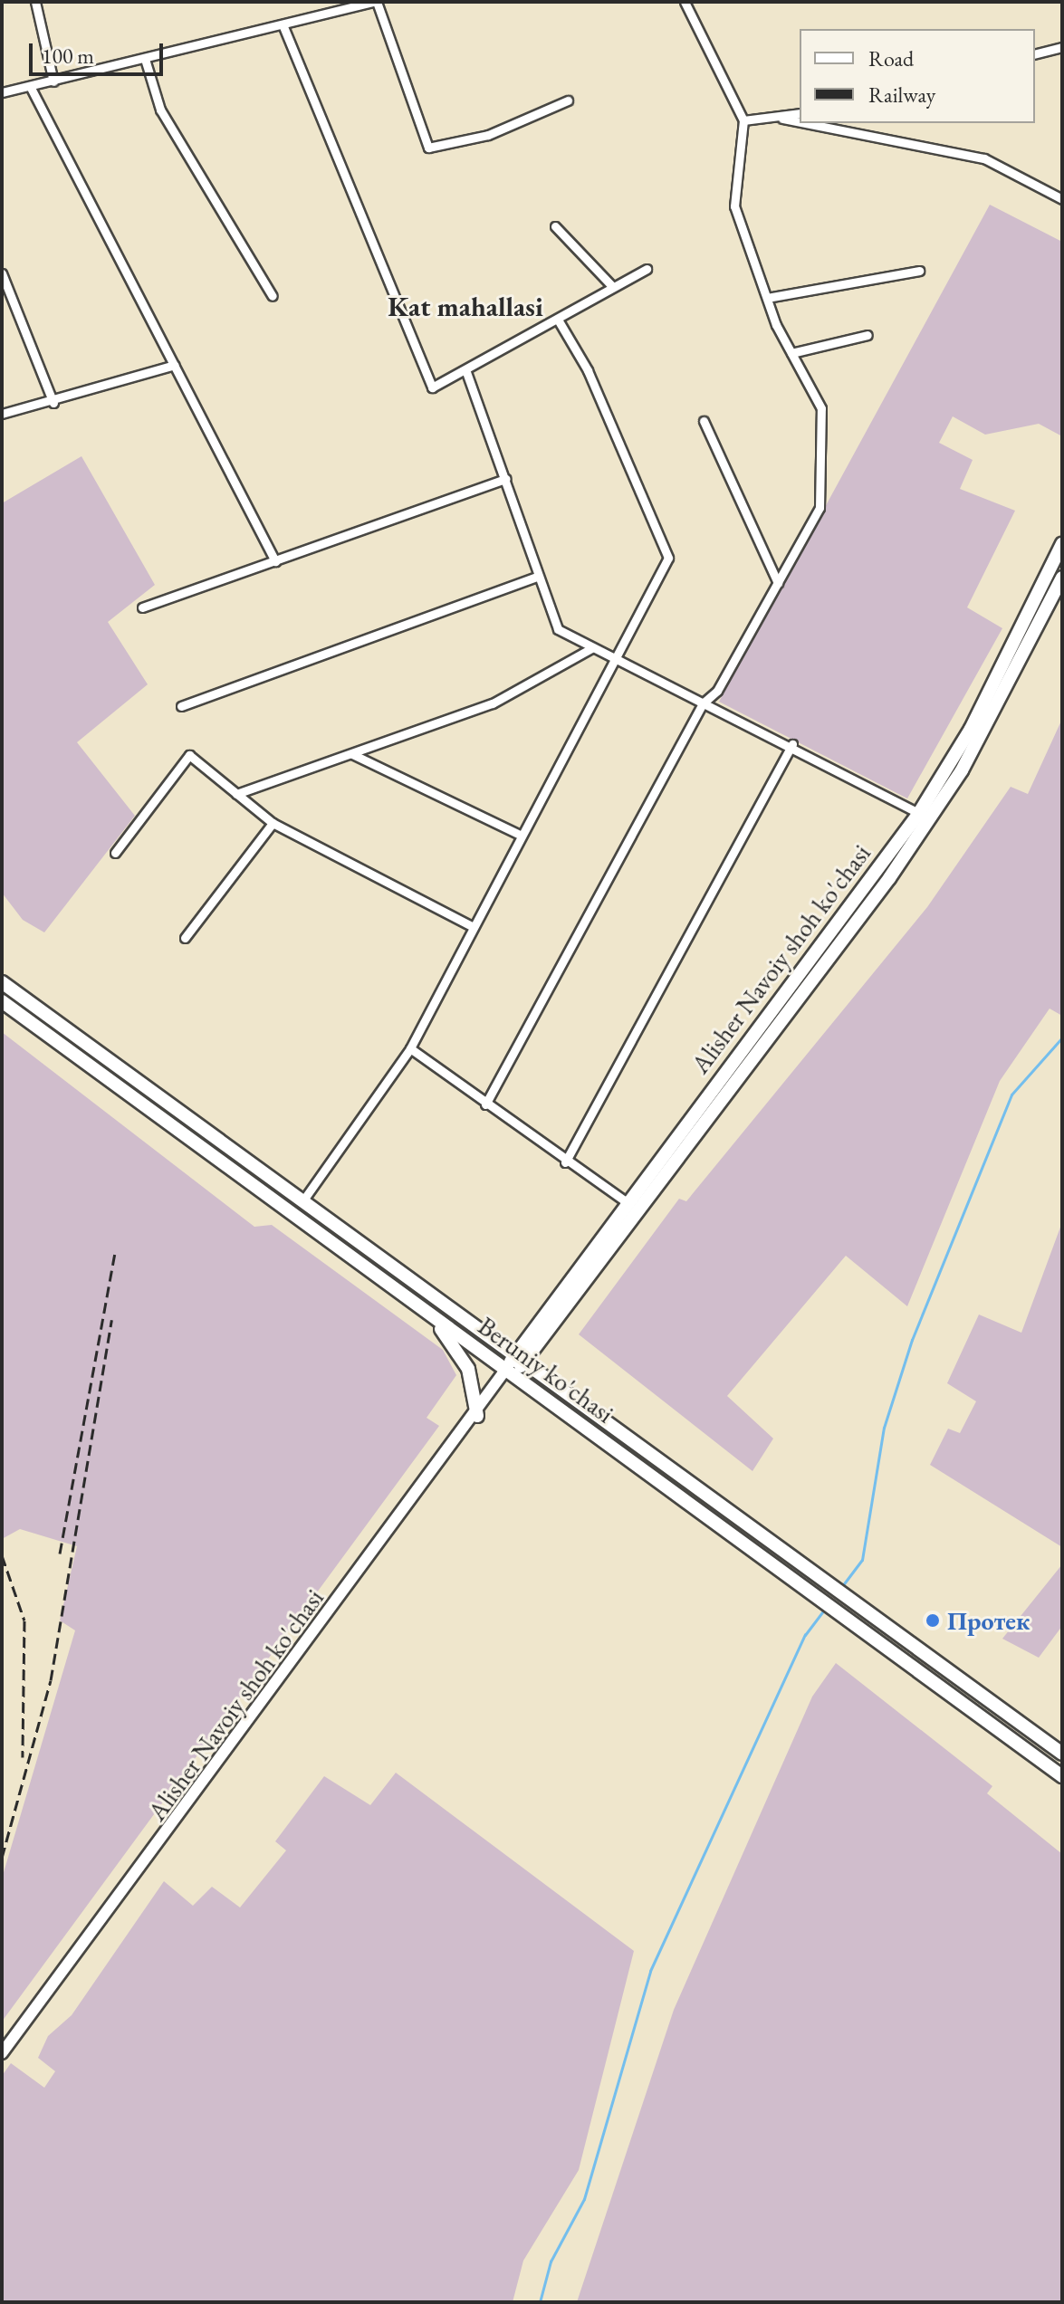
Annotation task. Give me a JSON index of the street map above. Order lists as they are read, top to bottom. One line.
{"streets":{"main road":["Alisher Navoiy shoh ko'chasi","Beruniy ko'chasi"]},"crossings":[["Alisher Navoiy shoh ko'chasi","Beruniy ko'chasi"]],"districts":["Kat mahallasi"],"places":["Протек"],"legend":["Road","Railway"],"scale_bar":"100 m"}
